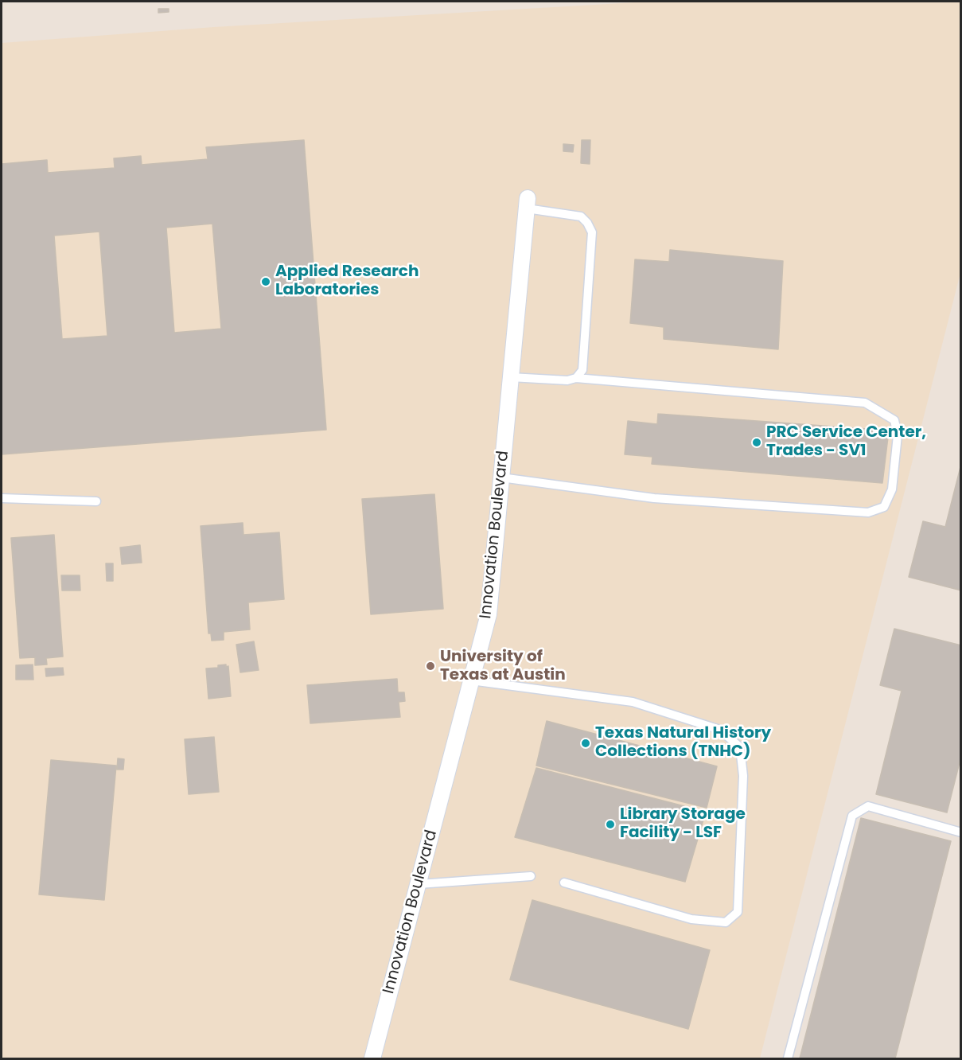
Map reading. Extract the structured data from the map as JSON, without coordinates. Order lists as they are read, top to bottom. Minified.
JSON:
{"streets":{"street":["Innovation Boulevard"]},"places":["Applied Research Laboratories","PRC Service Center, Trades - SV1","University of Texas at Austin","Texas Natural History Collections (TNHC)","Library Storage Facility - LSF"]}
